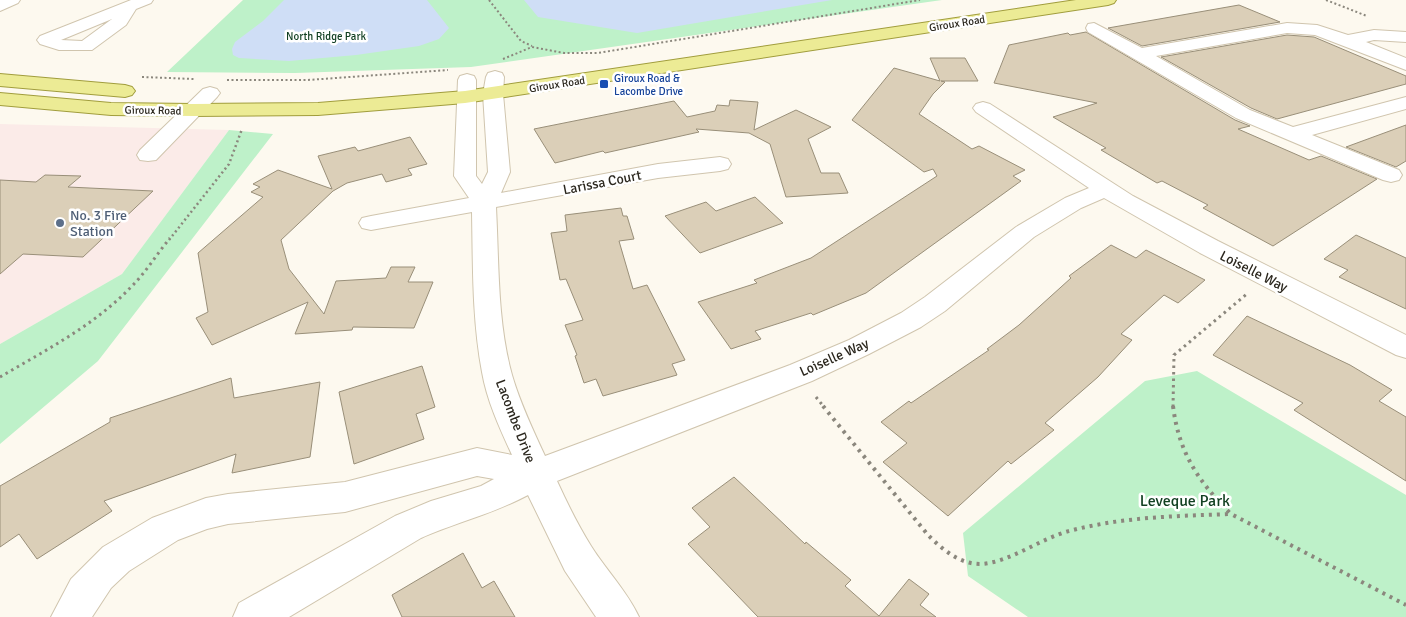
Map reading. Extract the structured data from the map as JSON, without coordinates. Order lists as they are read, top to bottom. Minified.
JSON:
{"streets":{"main road":["Giroux Road"],"street":["Larissa Court","Loiselle Way","Lacombe Drive"]},"crossings":[["Giroux Road","Lacombe Drive"],["Larissa Court","Lacombe Drive"],["Loiselle Way","Lacombe Drive"]],"parks":["North Ridge Park","Leveque Park"],"places":{"transit":["Giroux Road & Lacombe Drive"],"other":["No. 3 Fire Station"]}}
